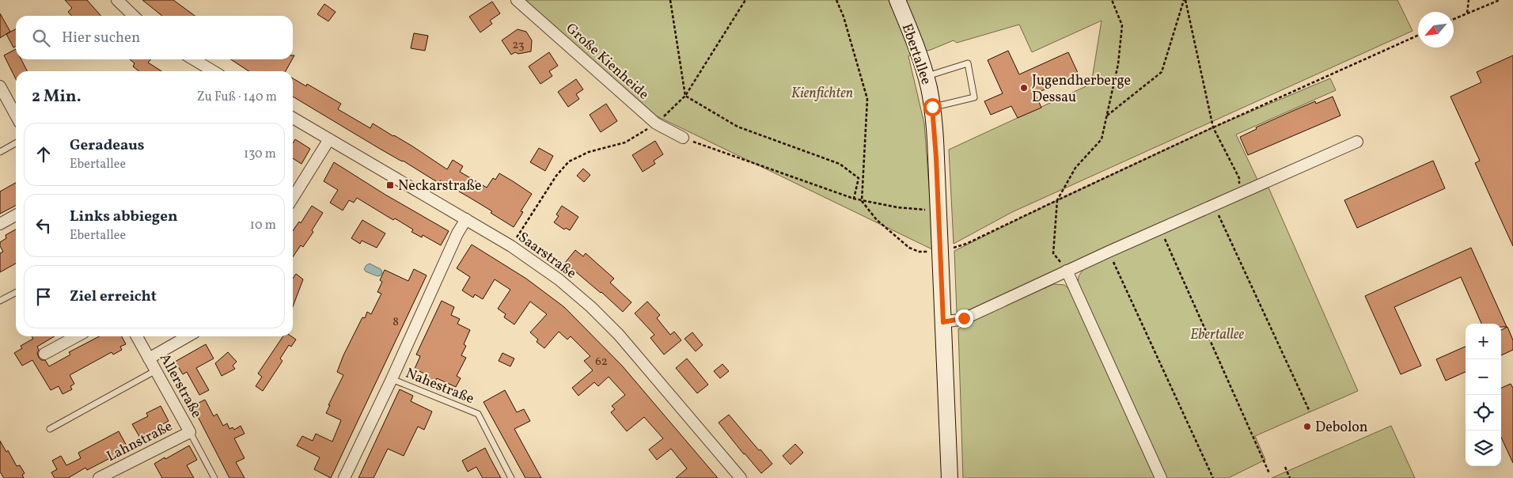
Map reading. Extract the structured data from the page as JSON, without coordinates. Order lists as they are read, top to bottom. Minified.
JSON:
{"streets":{"street":["Ebertallee","Große Kienheide","Saarstraße","Allerstraße","Lahnstraße"],"lane":["Nahestraße"]},"crossings":[["Allerstraße","Lahnstraße"]],"parks":["Kienfichten","Ebertallee"],"places":{"other":["Jugendherberge Dessau","Debolon"],"transit":["Neckarstraße"]},"house_numbers":["23","8","62"],"north":"bottom left","page":{"search":"Hier suchen","heading":["2 Min.","Zu Fuß · 140 m"],"list":[["Geradeaus","Ebertallee","130 m"],["Links abbiegen","Ebertallee","10 m"],"Ziel erreicht"],"map_buttons":["+","−"]}}
